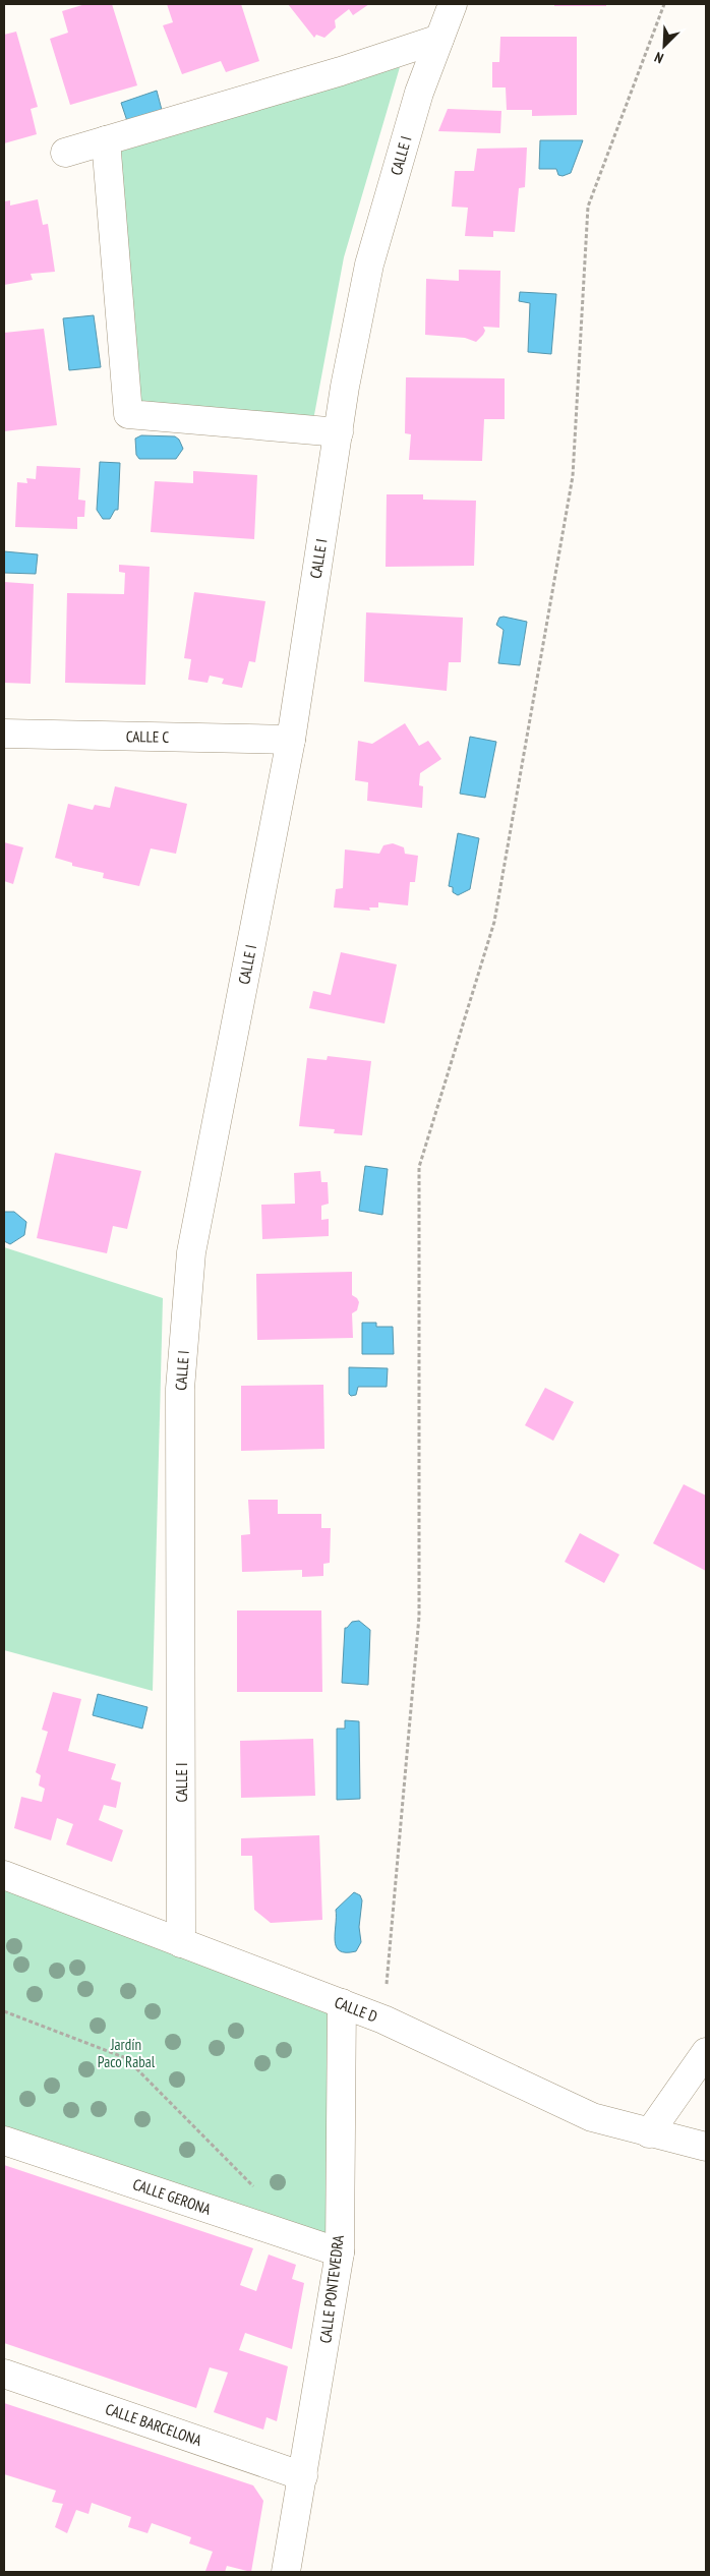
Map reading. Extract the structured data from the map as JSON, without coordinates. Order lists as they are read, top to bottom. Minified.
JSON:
{"streets":{"street":["CALLE I","CALLE C","CALLE D","CALLE GERONA","CALLE PONTEVEDRA","CALLE BARCELONA"]},"crossings":[["CALLE I","CALLE C"],["CALLE I","CALLE D"],["CALLE D","CALLE PONTEVEDRA"],["CALLE GERONA","CALLE PONTEVEDRA"],["CALLE PONTEVEDRA","CALLE BARCELONA"]],"parks":["Jardín Paco Rabal"],"north":"bottom left"}
